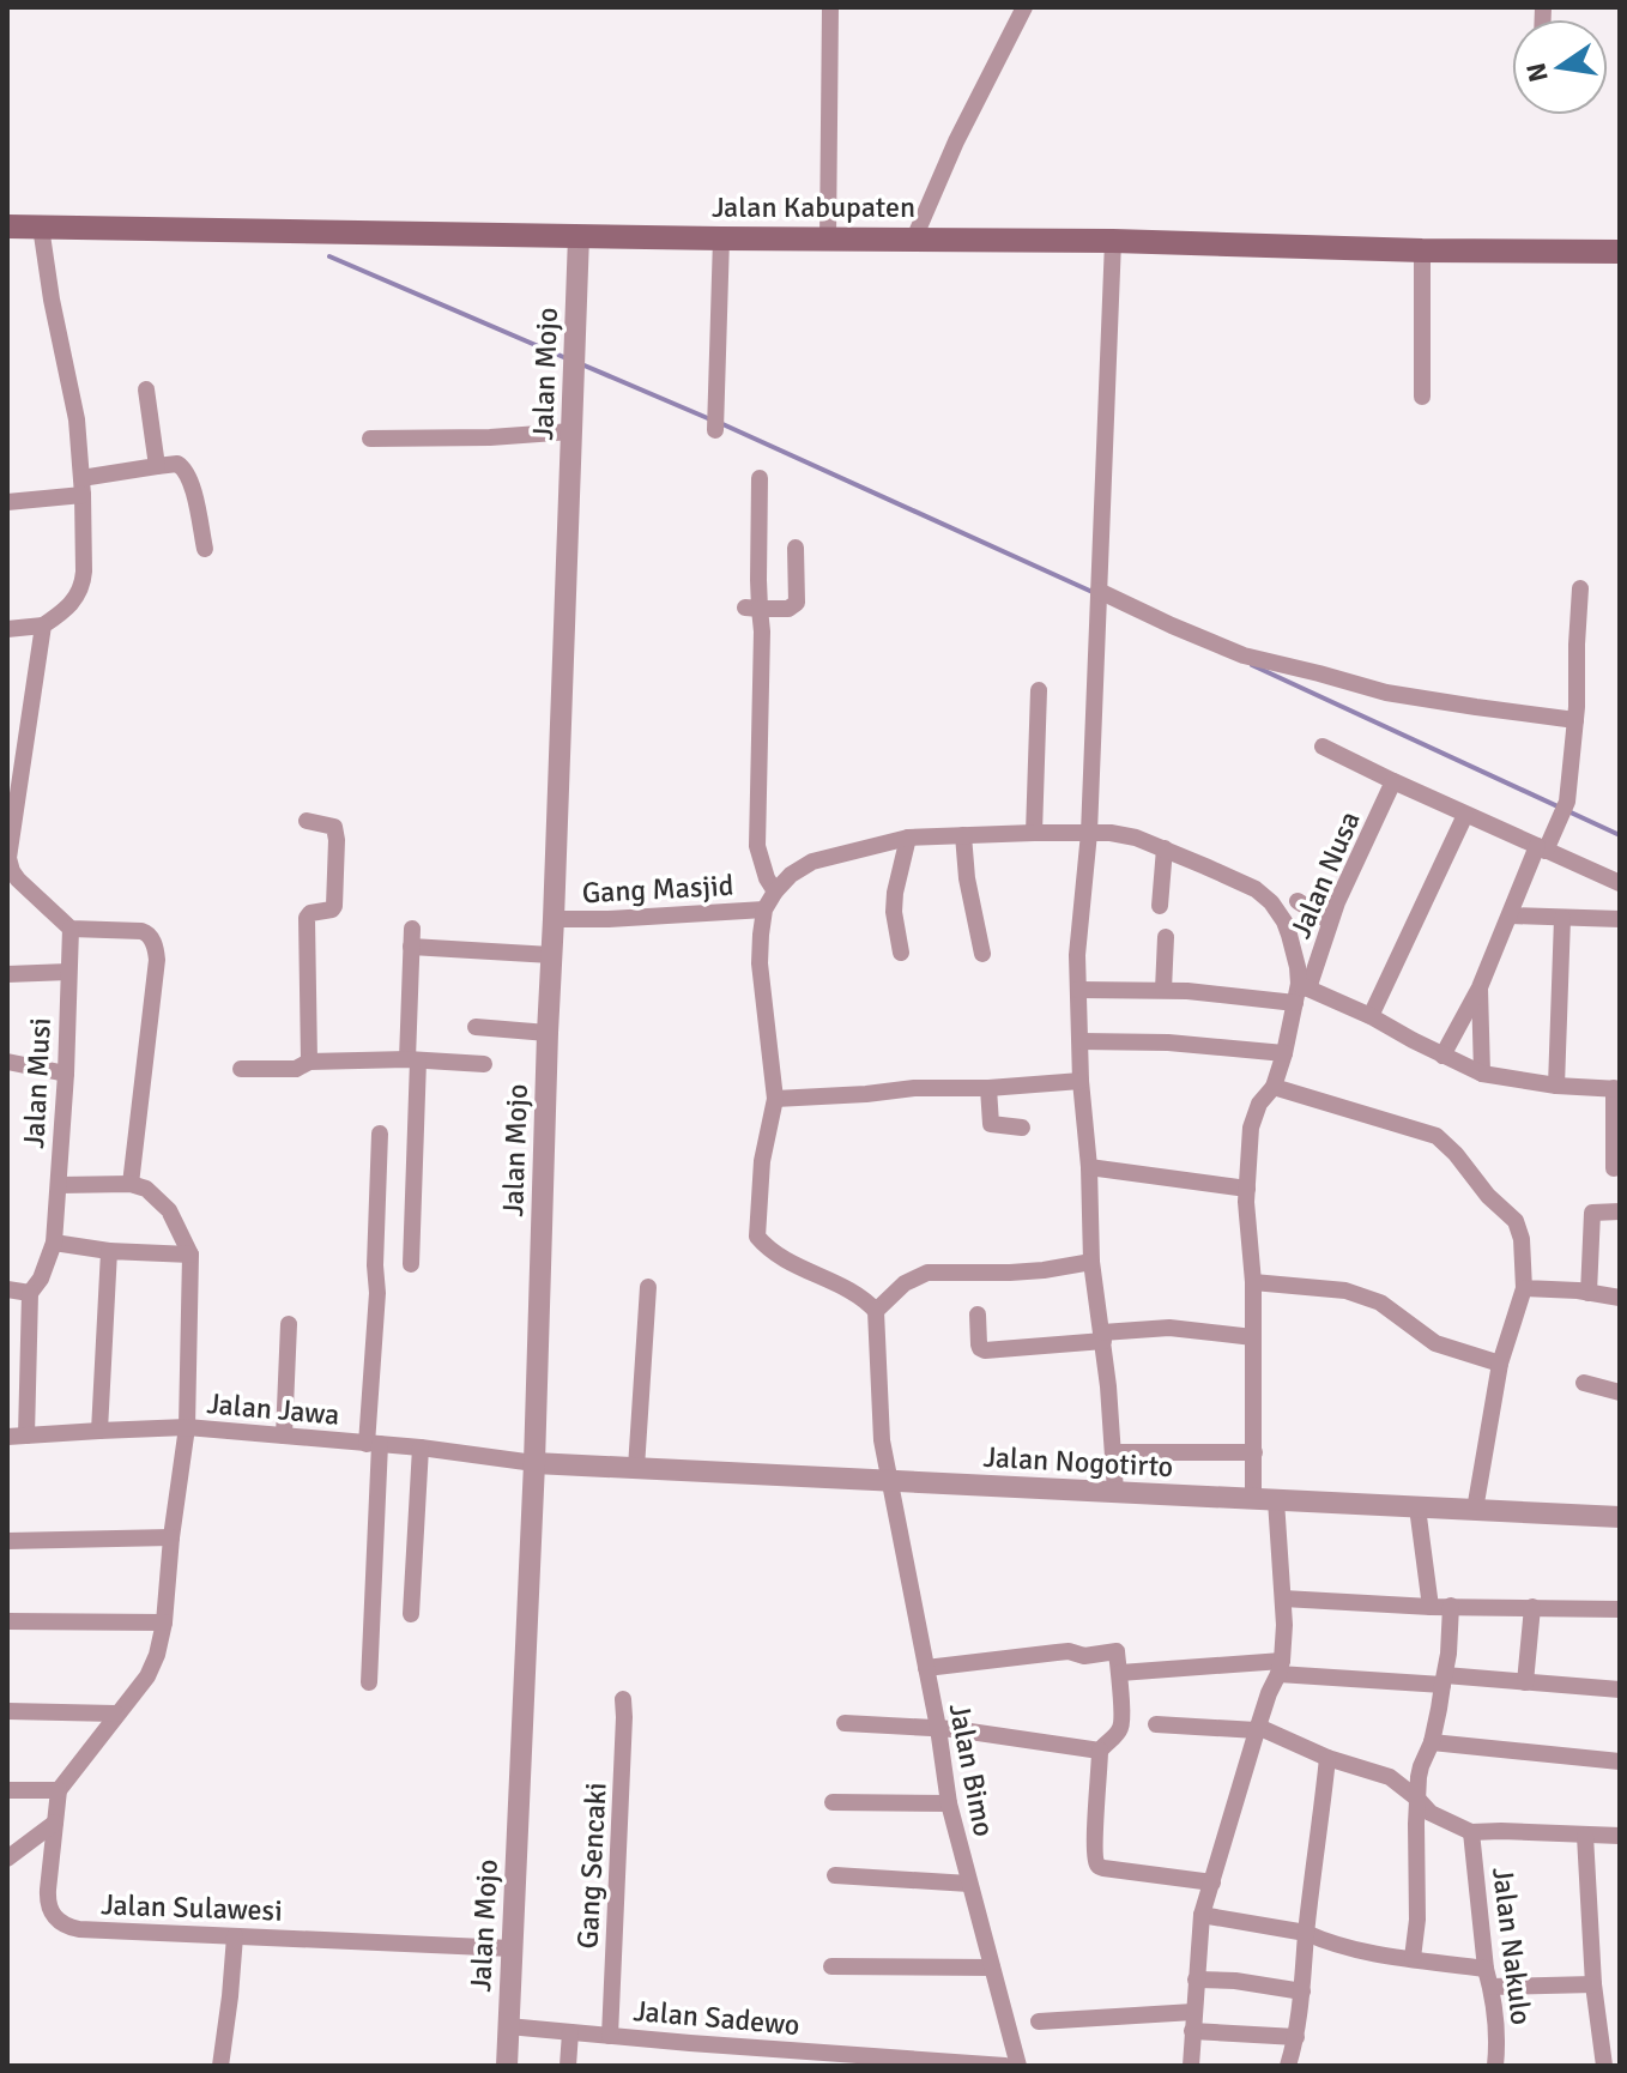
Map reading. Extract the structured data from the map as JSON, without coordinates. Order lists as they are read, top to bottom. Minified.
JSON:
{"streets":{"main road":["Jalan Kabupaten"],"street":["Jalan Mojo","Jalan Nusa","Gang Masjid","Jalan Musi","Jalan Jawa","Jalan Nogotirto","Jalan Bimo","Gang Sencaki","Jalan Sulawesi","Jalan Nakulo","Jalan Sadewo"]},"crossings":[["Jalan Kabupaten","Jalan Mojo"],["Jalan Mojo","Gang Masjid"],["Jalan Mojo","Jalan Jawa"],["Jalan Mojo","Jalan Nogotirto"],["Jalan Mojo","Jalan Sulawesi"],["Jalan Mojo","Jalan Sadewo"],["Jalan Jawa","Jalan Nogotirto"],["Jalan Nogotirto","Jalan Bimo"],["Gang Sencaki","Jalan Sadewo"]],"north":"left"}
